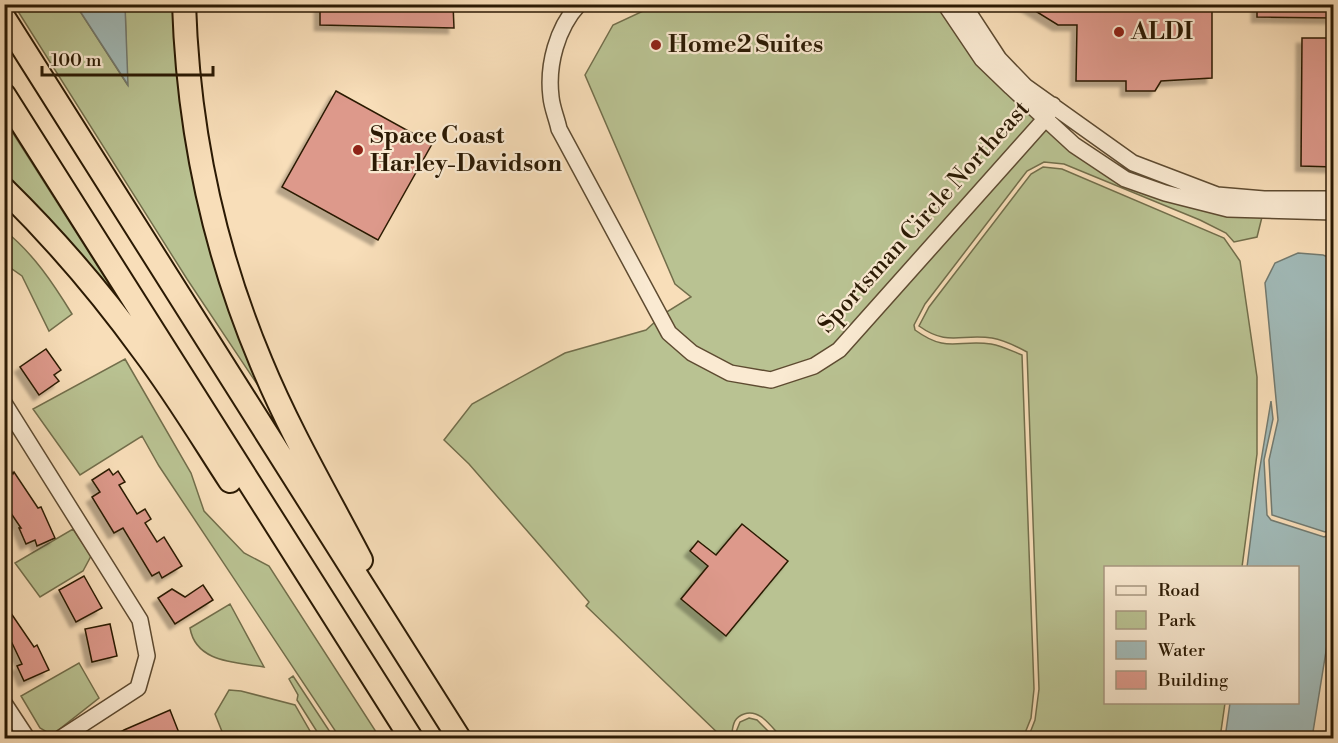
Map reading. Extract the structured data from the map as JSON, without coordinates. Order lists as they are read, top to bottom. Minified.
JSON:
{"streets":{"street":["Sportsman Circle Northeast"]},"places":["ALDI","Home2 Suites","Space Coast Harley-Davidson"],"legend":["Road","Park","Water","Building"],"scale_bar":"100 m"}
